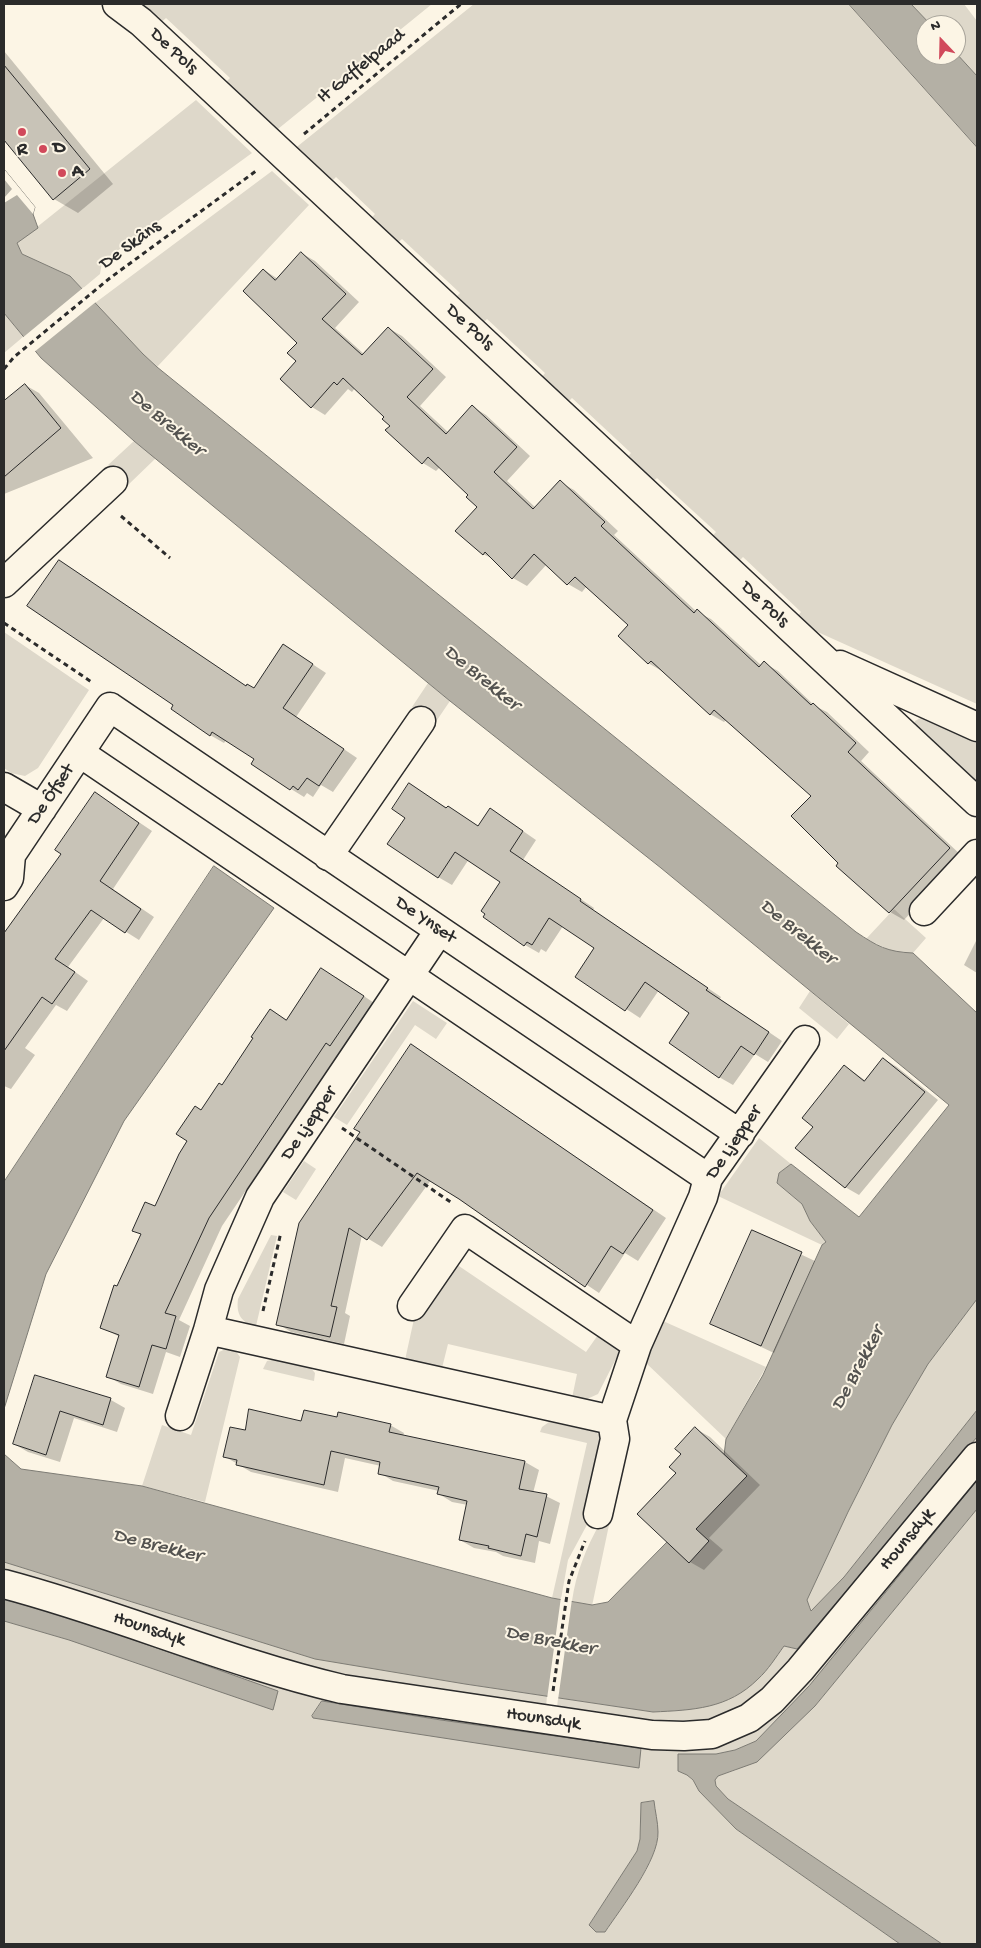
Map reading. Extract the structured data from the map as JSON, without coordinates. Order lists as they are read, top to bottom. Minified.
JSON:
{"streets":{"street":["De Pols","De Ôfset","De Ynset","De Ljepper","Hounsdyk"],"path":["It Gaffelpaad","De Skâns"]},"crossings":[["De Pols","It Gaffelpaad"],["De Pols","De Skâns"],["It Gaffelpaad","De Skâns"],["De Ôfset","De Ynset"],["De Ynset","De Ljepper"]],"water":["De Brekker"],"places":["R","D","A"],"north":"top"}
